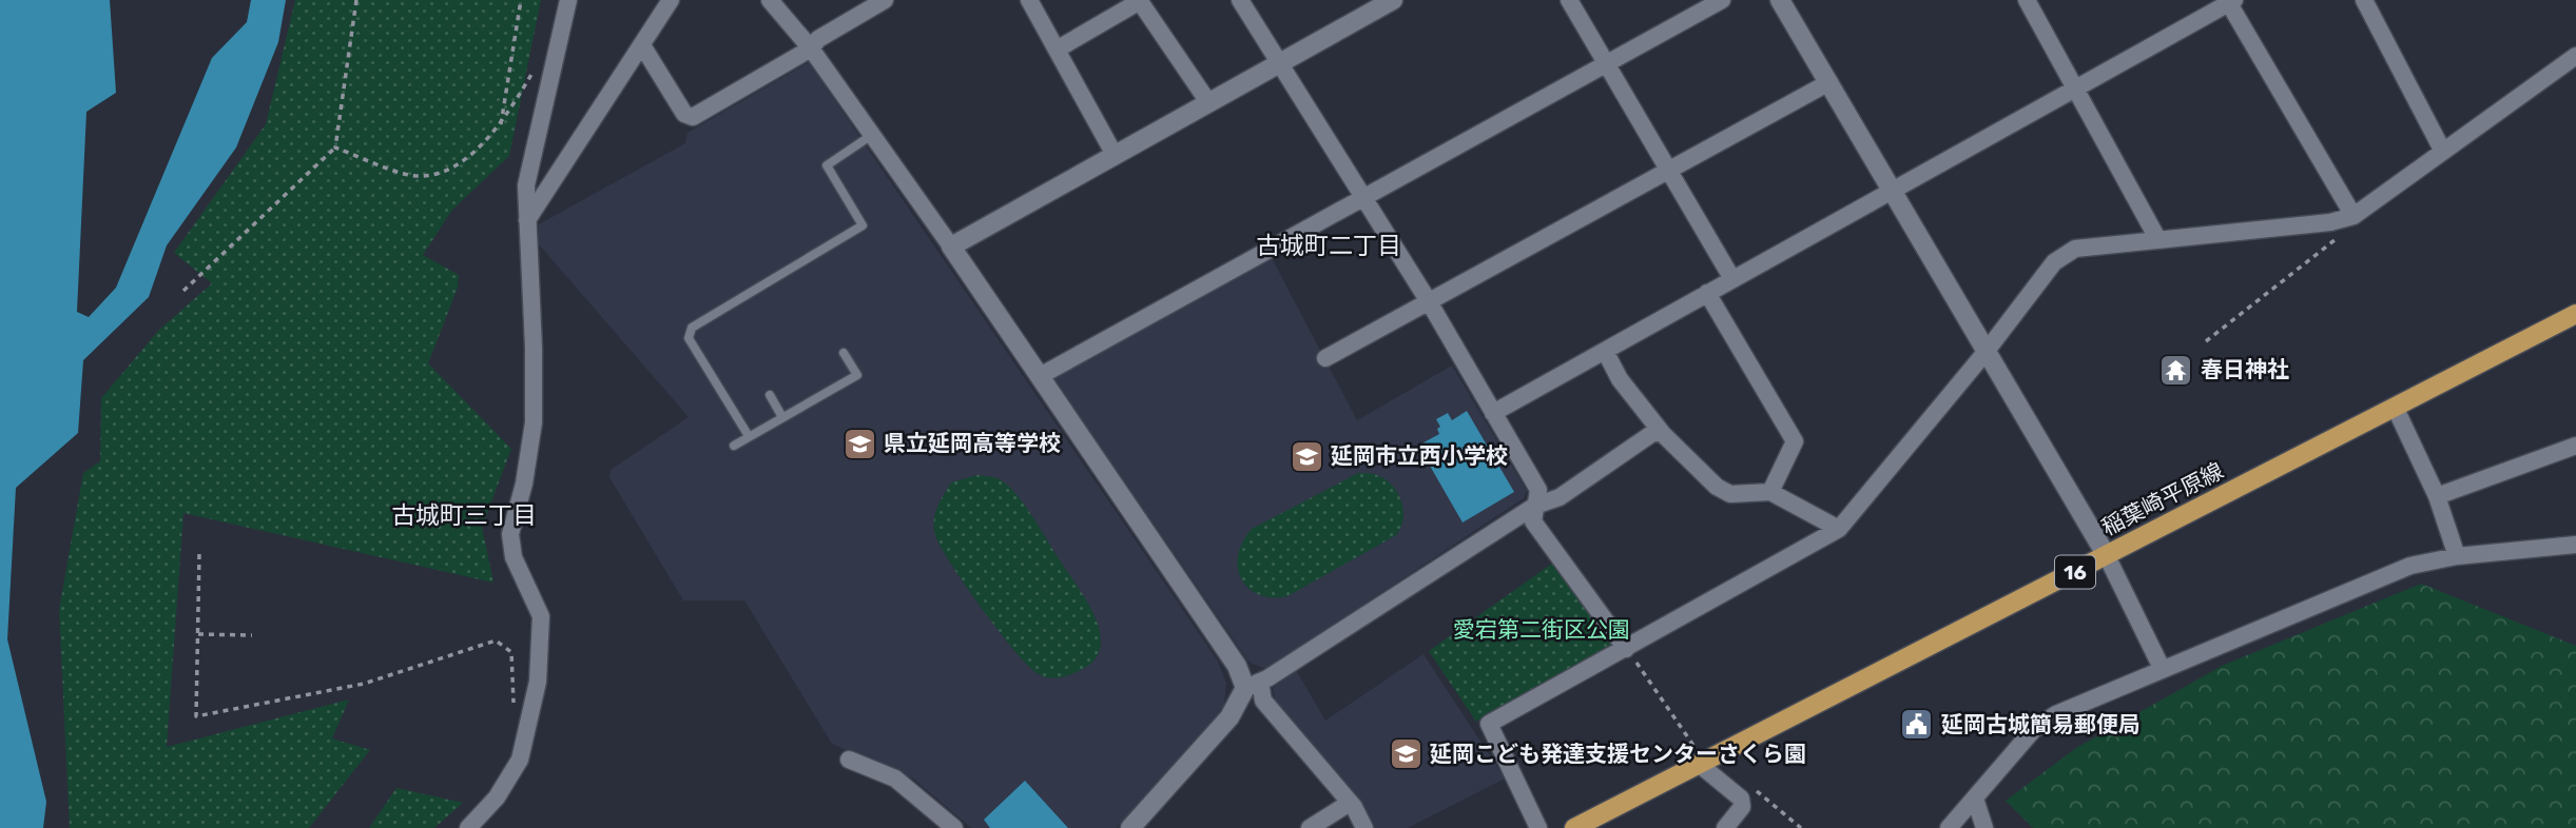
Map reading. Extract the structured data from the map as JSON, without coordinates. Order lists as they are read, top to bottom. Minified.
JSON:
{"streets":{"main road":["稲葉崎平原線","16"]},"districts":["古城町二丁目","古城町三丁目"],"parks":["愛宕第二街区公園"],"places":{"temple":["春日神社"],"school or university":["県立延岡高等学校","延岡市立西小学校","延岡こども発達支援センターさくら園"],"public building":["延岡古城簡易郵便局"]}}
